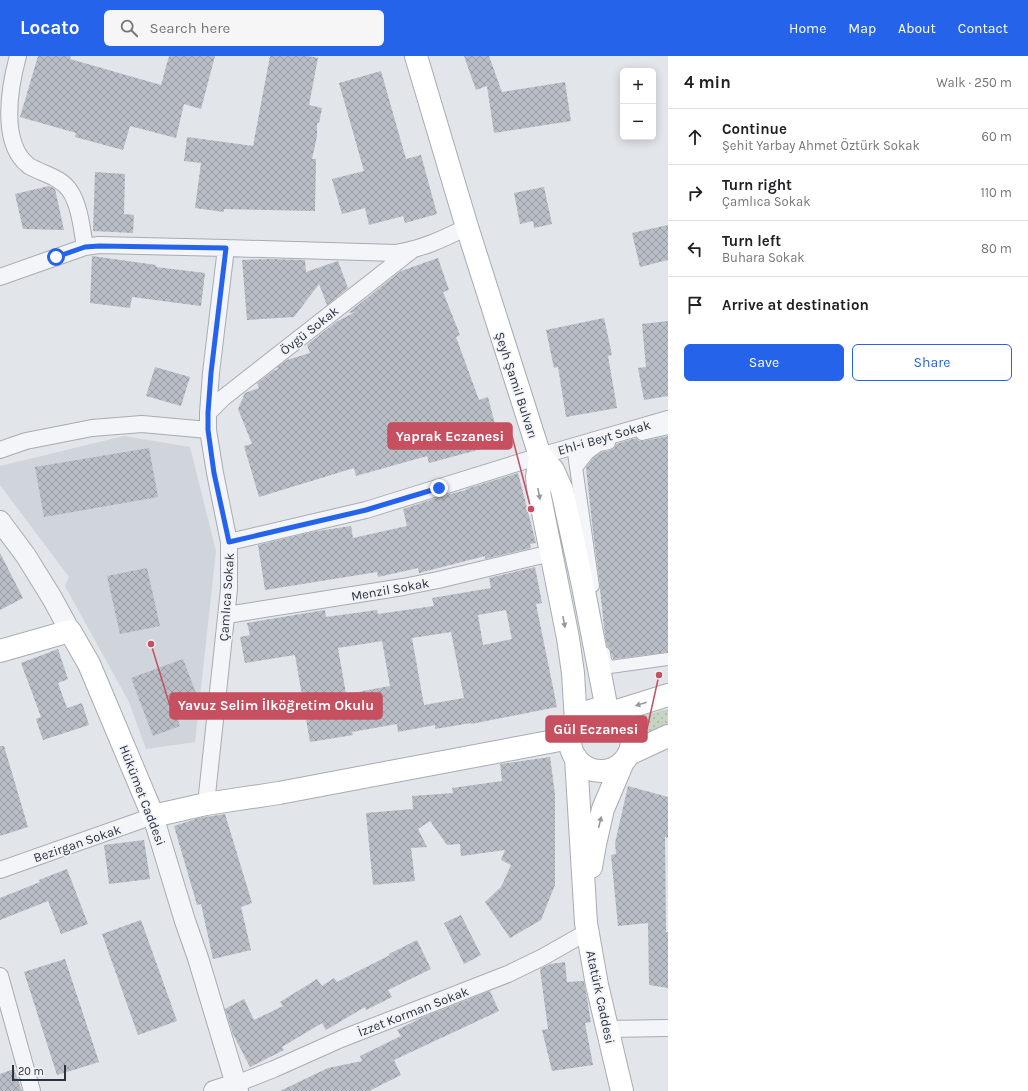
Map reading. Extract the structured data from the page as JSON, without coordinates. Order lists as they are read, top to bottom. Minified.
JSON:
{"streets":{"main road":["Şeyh Şamil Bulvarı","Hükümet Caddesi","Atatürk Caddesi"],"street":["Övgü Sokak","Ehl-i Beyt Sokak","Menzil Sokak","Çamlıca Sokak","Bezirgan Sokak","İzzet Korman Sokak"]},"crossings":[["Övgü Sokak","Çamlıca Sokak"],["Şeyh Şamil Bulvarı","Ehl-i Beyt Sokak"],["Şeyh Şamil Bulvarı","Menzil Sokak"],["Şeyh Şamil Bulvarı","Atatürk Caddesi"],["Ehl-i Beyt Sokak","Çamlıca Sokak"],["Menzil Sokak","Çamlıca Sokak"],["Hükümet Caddesi","Bezirgan Sokak"],["Hükümet Caddesi","İzzet Korman Sokak"],["Atatürk Caddesi","İzzet Korman Sokak"]],"places":["Yaprak Eczanesi","Yavuz Selim İlköğretim Okulu","Gül Eczanesi"],"scale_bar":"20 m","page":{"header":"Locato","search":"Search here","nav":["Home","Map","About","Contact"],"heading":["4 min","Walk · 250 m"],"map_buttons":["+","−"],"list":[["Continue","Şehit Yarbay Ahmet Öztürk Sokak","60 m"],["Turn right","Çamlıca Sokak","110 m"],["Turn left","Buhara Sokak","80 m"],"Arrive at destination"],"buttons":["Save","Share"],"scale":"20 m"}}
